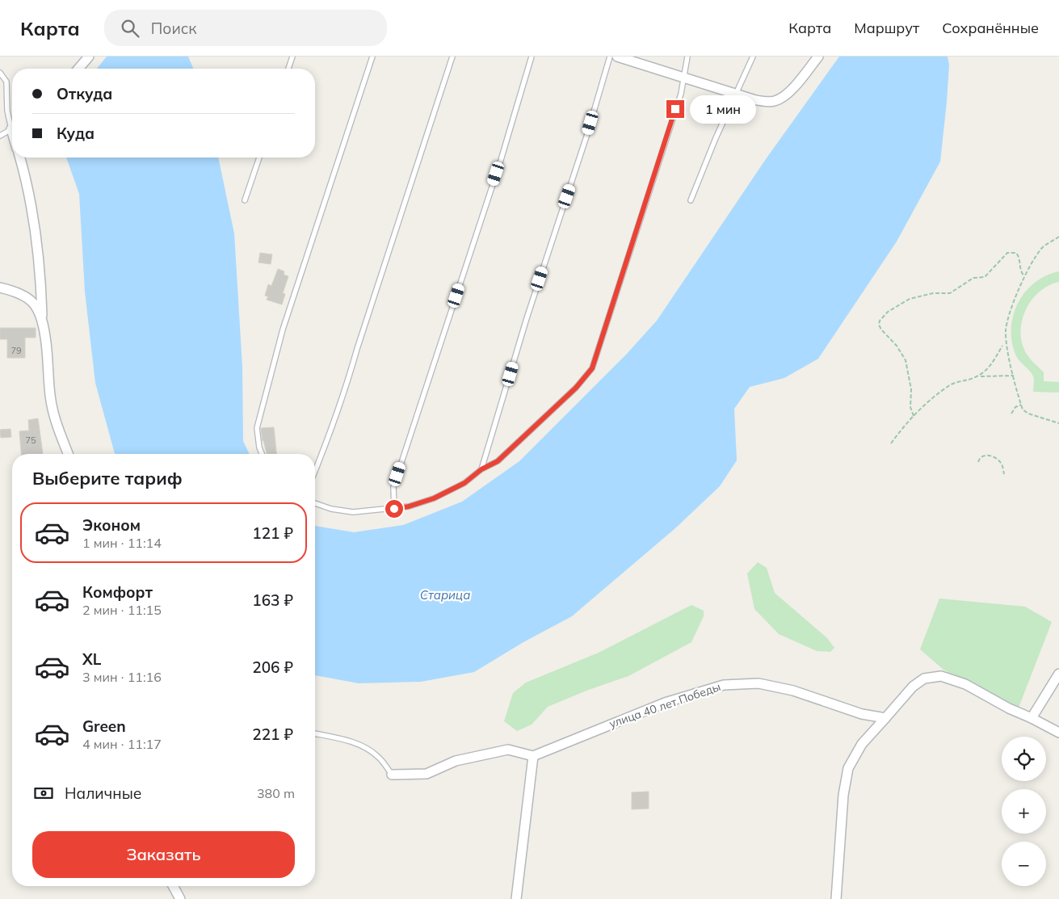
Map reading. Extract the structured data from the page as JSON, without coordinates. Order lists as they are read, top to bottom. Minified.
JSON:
{"streets":{"street":["улица 40 лет Победы"]},"water":["Старица"],"house_numbers":["79","75"],"page":{"header":"Карта","search":"Поиск","nav":["Карта","Маршрут","Сохранённые"],"banner":["Откуда","Куда"],"bubble":"1 мин","heading":"Выберите тариф","list":[{"name":"Эконом","note":"1 мин · 11:14","value":"121 ₽"},{"name":"Комфорт","note":"2 мин · 11:15","value":"163 ₽"},{"name":"XL","note":"3 мин · 11:16","value":"206 ₽"},{"name":"Green","note":"4 мин · 11:17","value":"221 ₽"}],"map_buttons":["+","−"],"pay":["Наличные","380 m"],"buttons":"Заказать"}}
